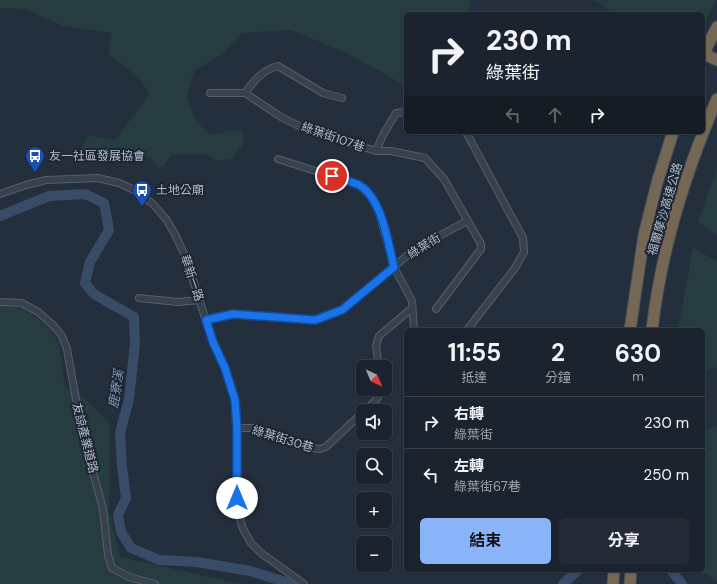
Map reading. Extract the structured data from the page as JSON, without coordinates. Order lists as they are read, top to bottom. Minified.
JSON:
{"streets":{"highway":["福爾摩沙高速公路"],"street":["綠葉街107巷","綠葉街","華新一路","友諒產業道路","綠葉街30巷"]},"crossings":[["綠葉街","華新一路"],["華新一路","綠葉街30巷"]],"water":["鹿寮溪"],"places":{"bus stop":["友一社區發展協會","土地公廟"]},"north":"bottom right","page":{"turn":["230 m","綠葉街"],"eta":["11:55","抵達","2","分鐘","630","m"],"map_buttons":["+","−"],"list":[{"name":"右轉","note":"綠葉街","value":"230 m"},{"name":"左轉","note":"綠葉街67巷","value":"250 m"}],"buttons":["結束","分享"]}}
